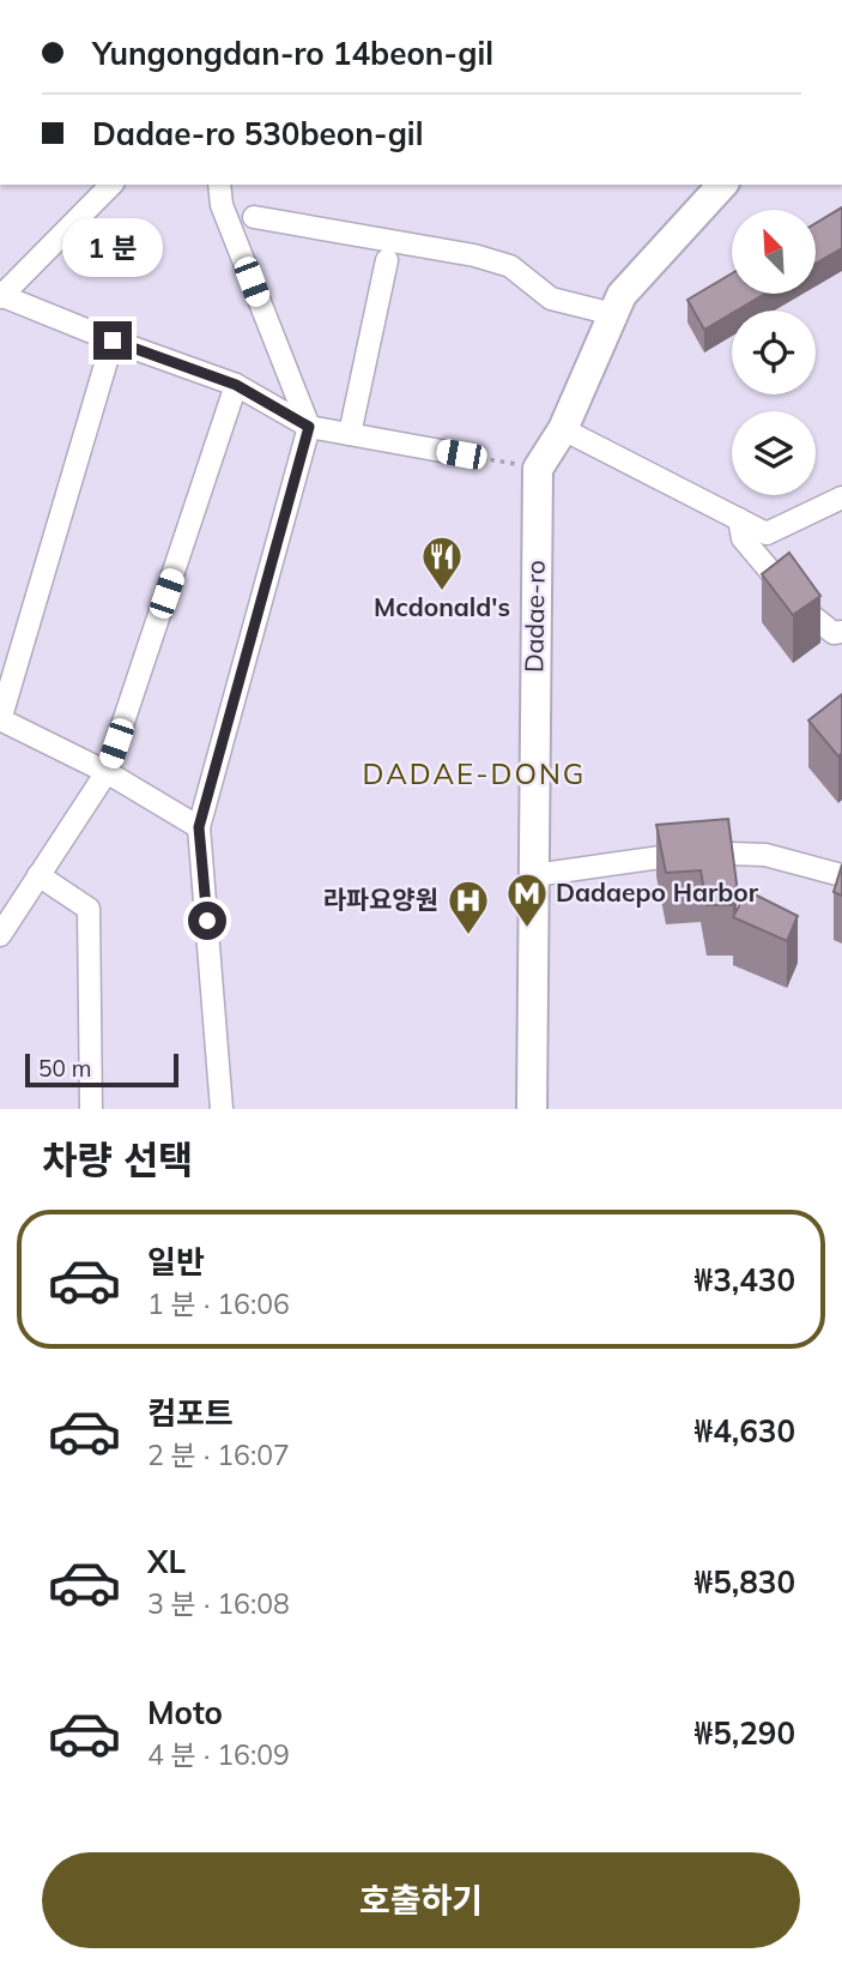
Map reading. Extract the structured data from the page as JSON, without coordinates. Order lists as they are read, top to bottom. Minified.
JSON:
{"streets":{"main road":["Dadae-ro"]},"districts":["DADAE-DONG"],"places":{"restaurant":["Mcdonald's"],"metro station":["Dadaepo Harbor"],"hospital":["라파요양원"]},"scale_bar":"50 m","north":"top left","page":{"banner":["Yungongdan-ro 14beon-gil","Dadae-ro 530beon-gil"],"bubble":"1 분","scale":"50 m","heading":"차량 선택","list":[{"name":"일반","note":"1 분 · 16:06","value":"₩3,430"},{"name":"컴포트","note":"2 분 · 16:07","value":"₩4,630"},{"name":"XL","note":"3 분 · 16:08","value":"₩5,830"},{"name":"Moto","note":"4 분 · 16:09","value":"₩5,290"}],"buttons":"호출하기"}}
